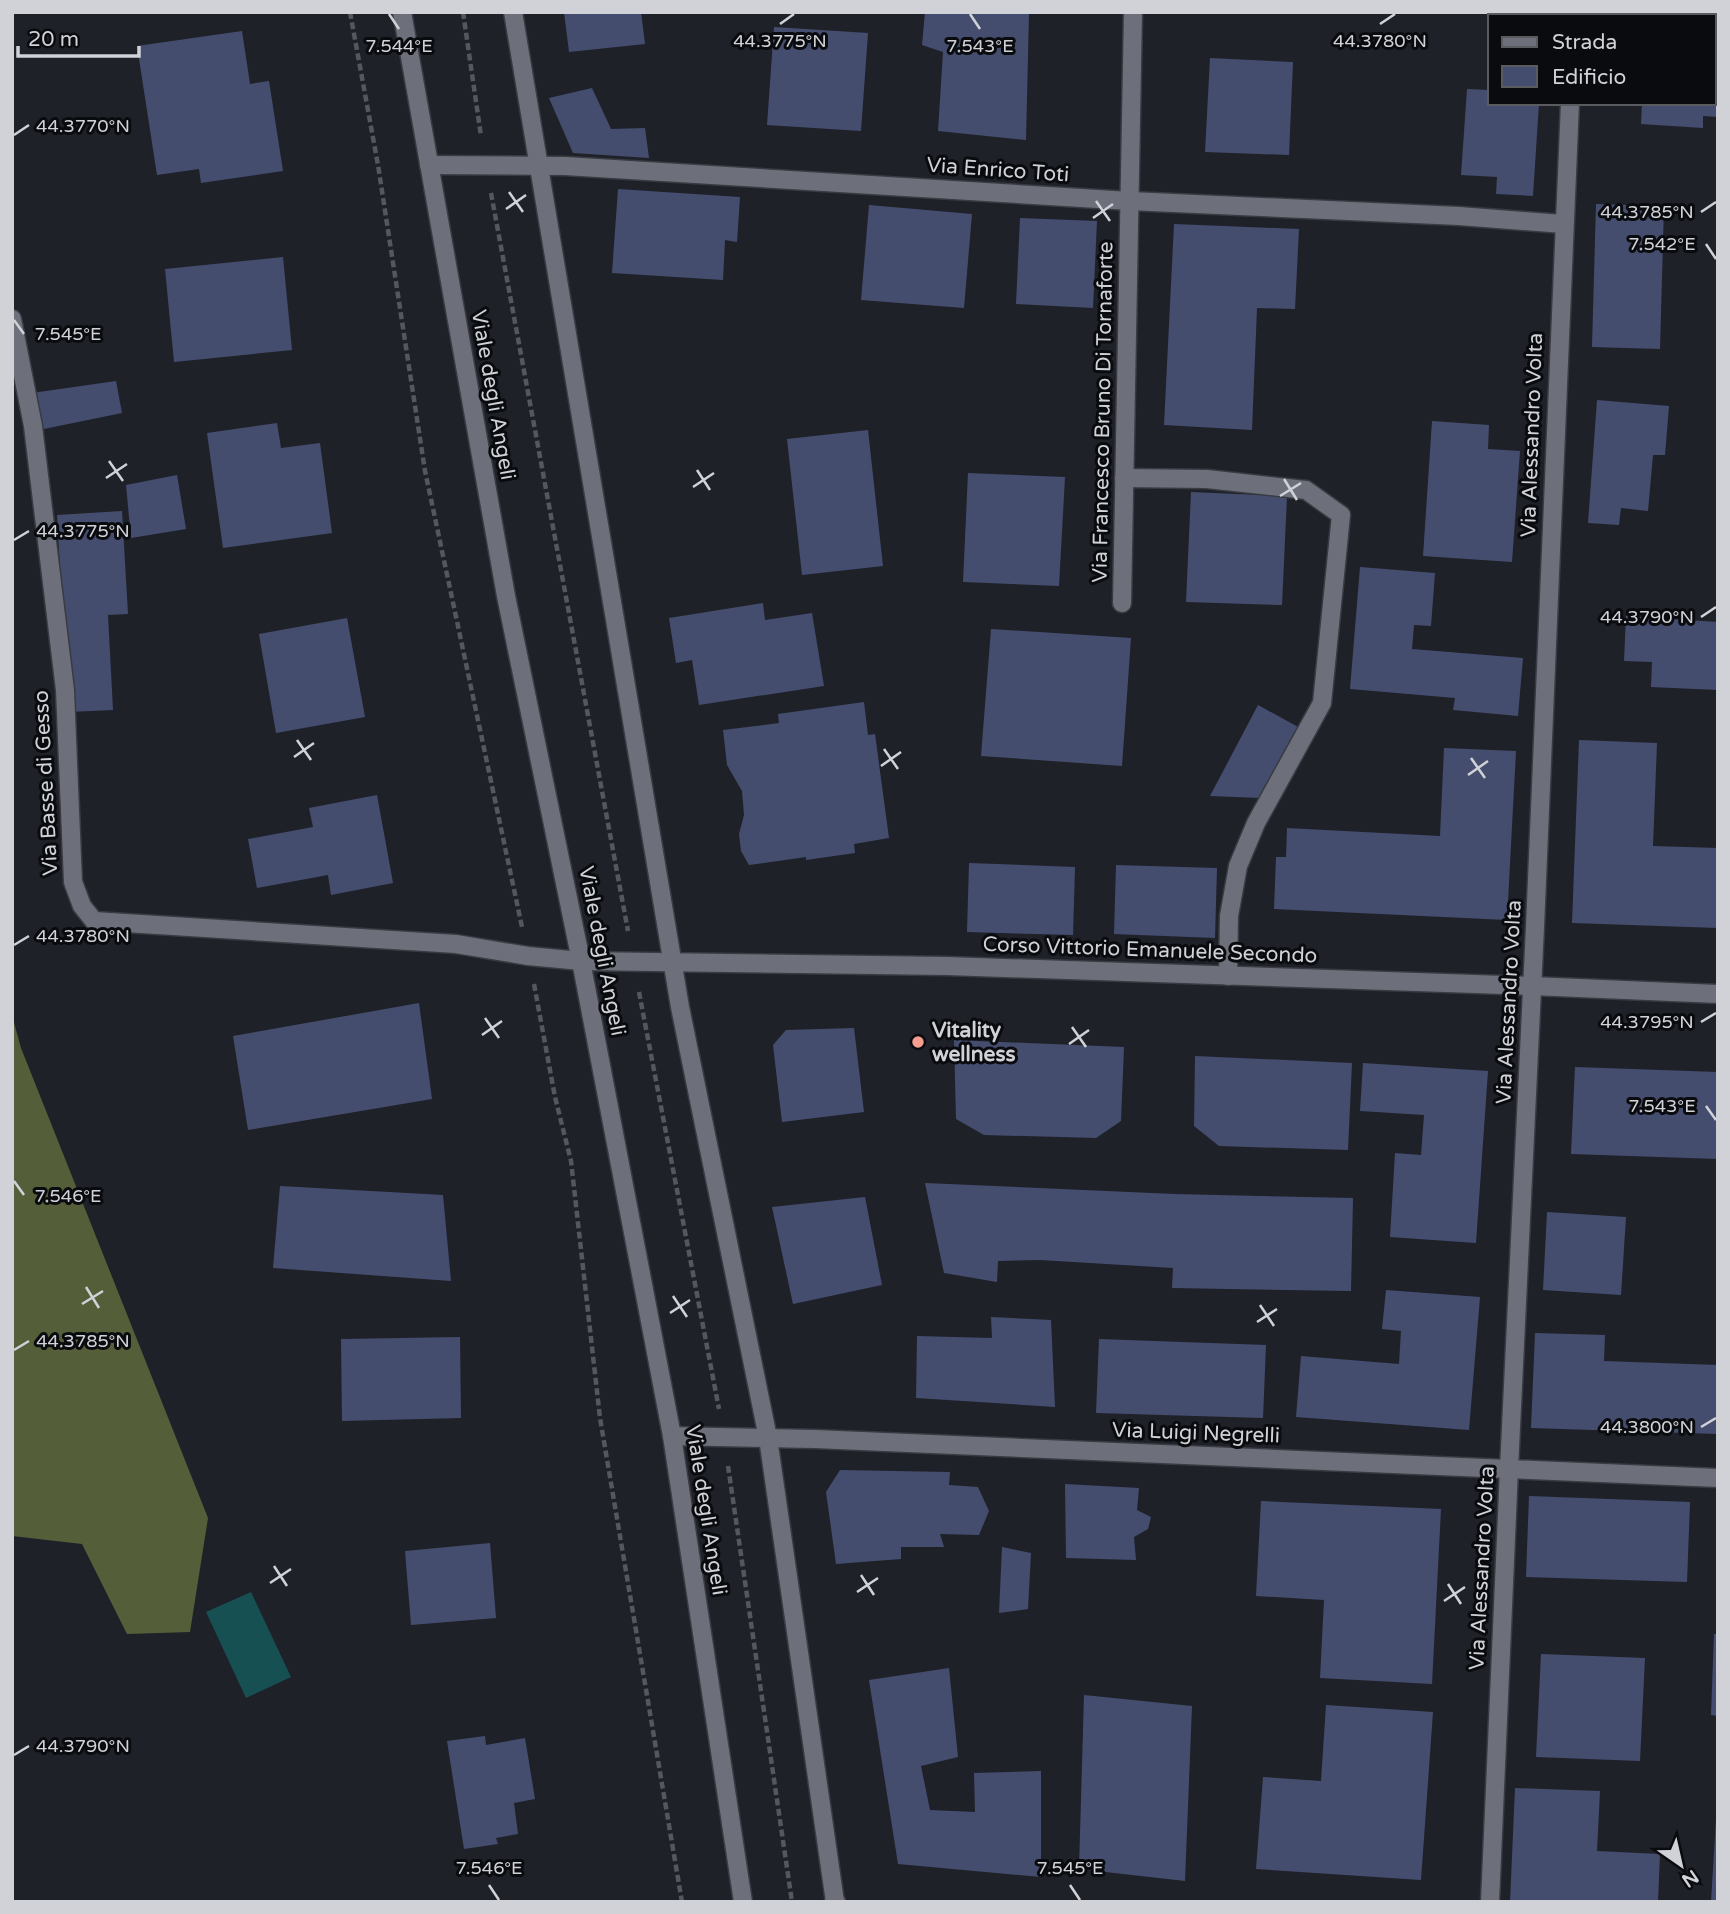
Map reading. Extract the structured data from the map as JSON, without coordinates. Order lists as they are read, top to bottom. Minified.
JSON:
{"streets":{"street":["Via Enrico Toti","Viale degli Angeli","Via Francesco Bruno Di Tornaforte","Via Alessandro Volta","Via Basse di Gesso","Corso Vittorio Emanuele Secondo","Via Luigi Negrelli"]},"crossings":[["Via Enrico Toti","Viale degli Angeli"],["Via Enrico Toti","Via Francesco Bruno Di Tornaforte"],["Via Enrico Toti","Via Alessandro Volta"],["Viale degli Angeli","Via Basse di Gesso"],["Viale degli Angeli","Corso Vittorio Emanuele Secondo"],["Viale degli Angeli","Via Luigi Negrelli"],["Via Alessandro Volta","Corso Vittorio Emanuele Secondo"],["Via Alessandro Volta","Via Luigi Negrelli"],["Via Basse di Gesso","Corso Vittorio Emanuele Secondo"]],"places":["Vitality wellness"],"legend":["Strada","Edificio"],"scale_bar":"20 m","north":"bottom right","coordinates":["44.3775°N","44.3780°N","7.544°E","7.543°E","44.3770°N","44.3785°N","7.542°E","7.545°E","44.3790°N","44.3795°N","7.546°E","44.3800°N"]}
